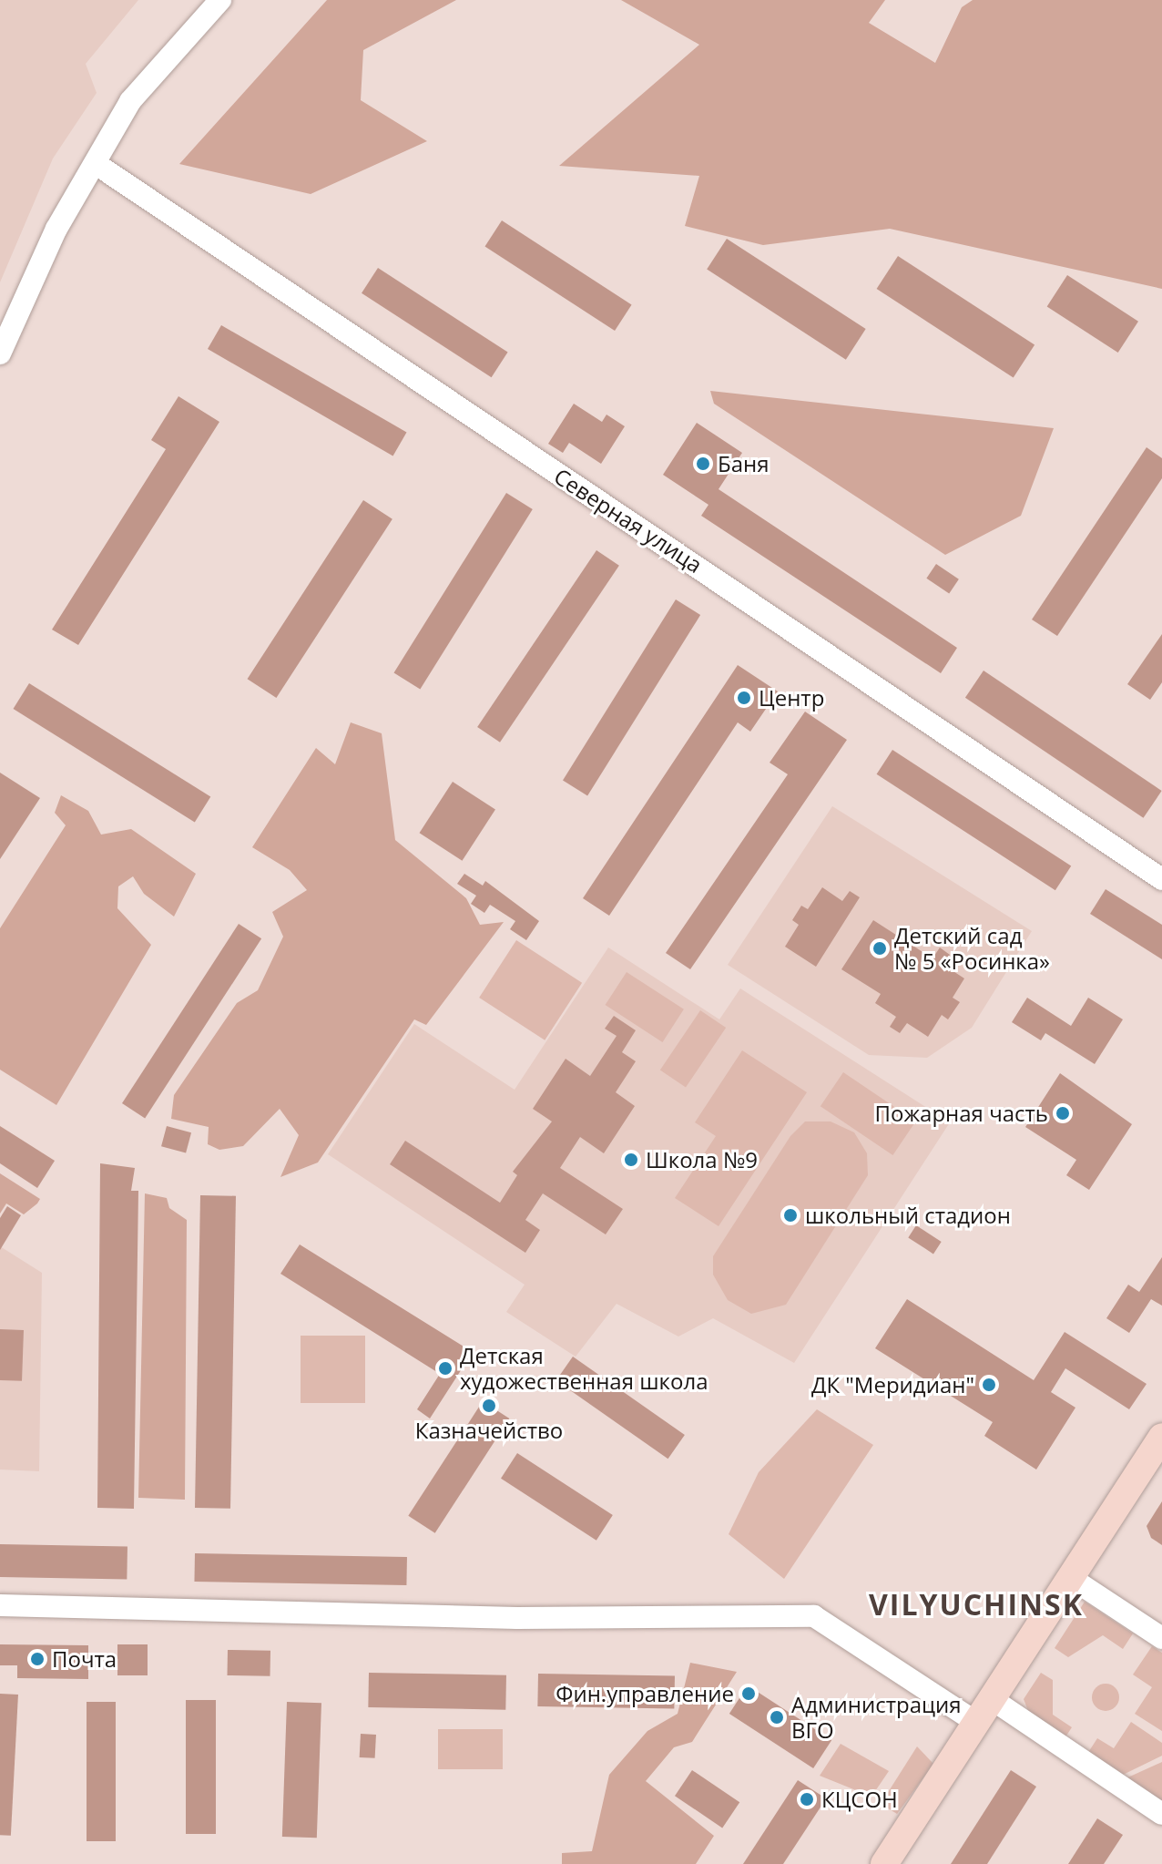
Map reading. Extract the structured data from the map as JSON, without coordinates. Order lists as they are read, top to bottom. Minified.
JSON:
{"streets":{"street":["Северная улица"]},"districts":["VILYUCHINSK"],"places":["Баня","Центр","Детский сад № 5 «Росинка»","Пожарная часть","Школа №9","школьный стадион","Детская художественная школа","ДК \"Меридиан\"","Казначейство","Почта","Фин.управление","Администрация ВГО","КЦСОН"]}
